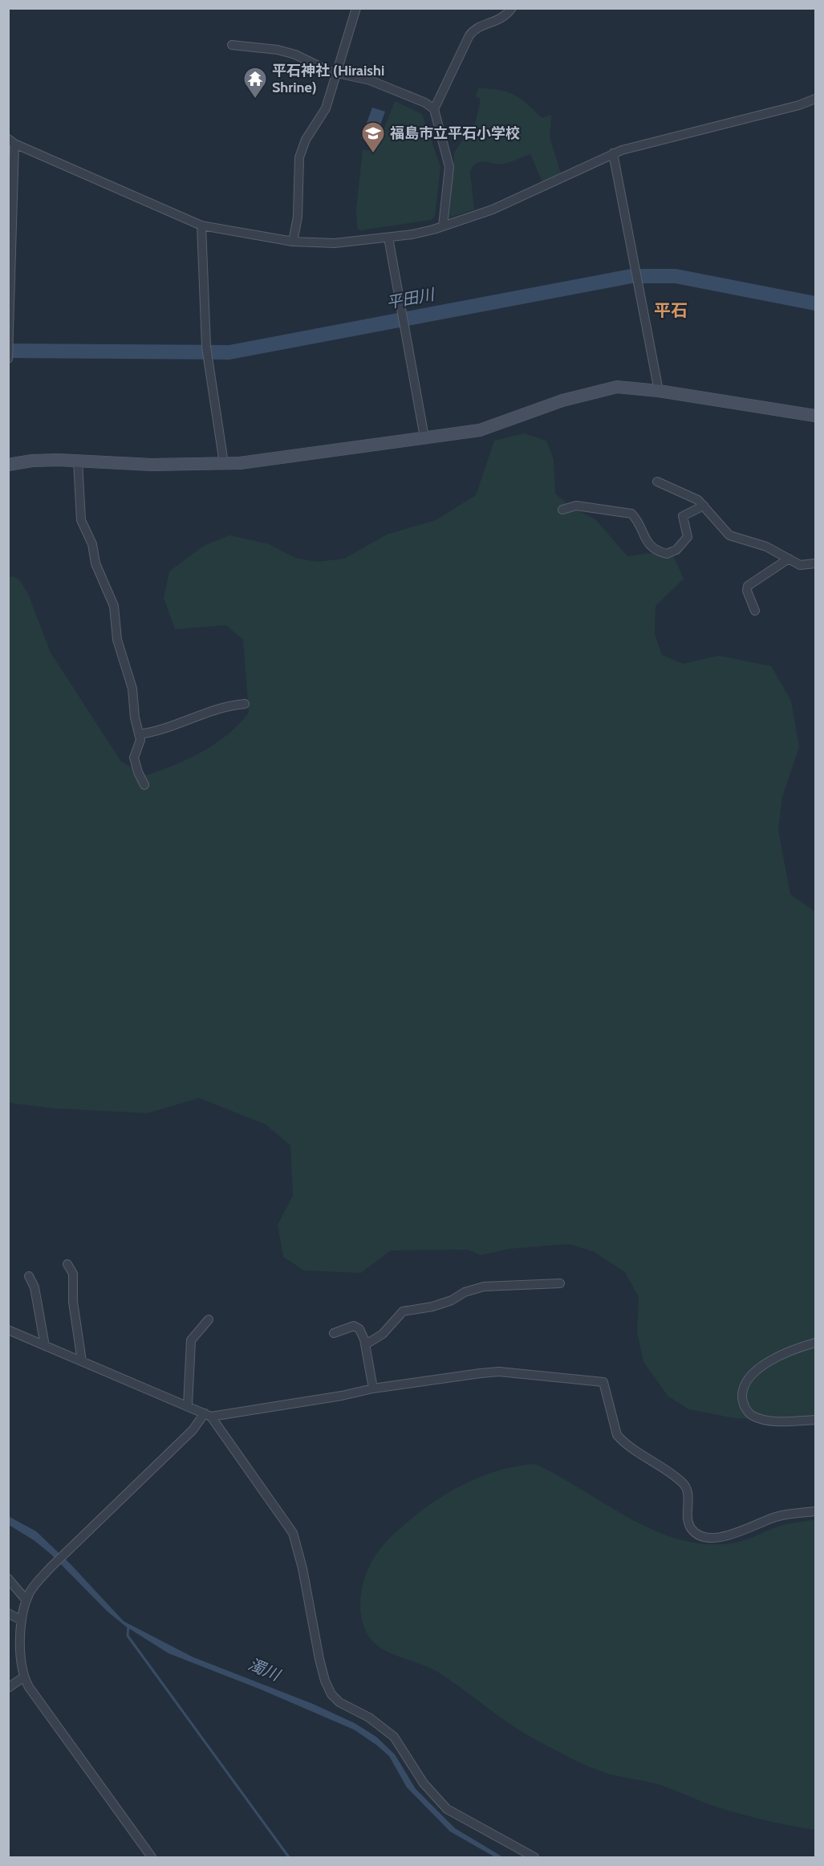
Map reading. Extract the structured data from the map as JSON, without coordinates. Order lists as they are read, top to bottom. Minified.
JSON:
{"districts":["平石"],"water":["平田川","濁川"],"places":{"temple":["平石神社 (Hiraishi Shrine)"],"school or university":["福島市立平石小学校"]}}
